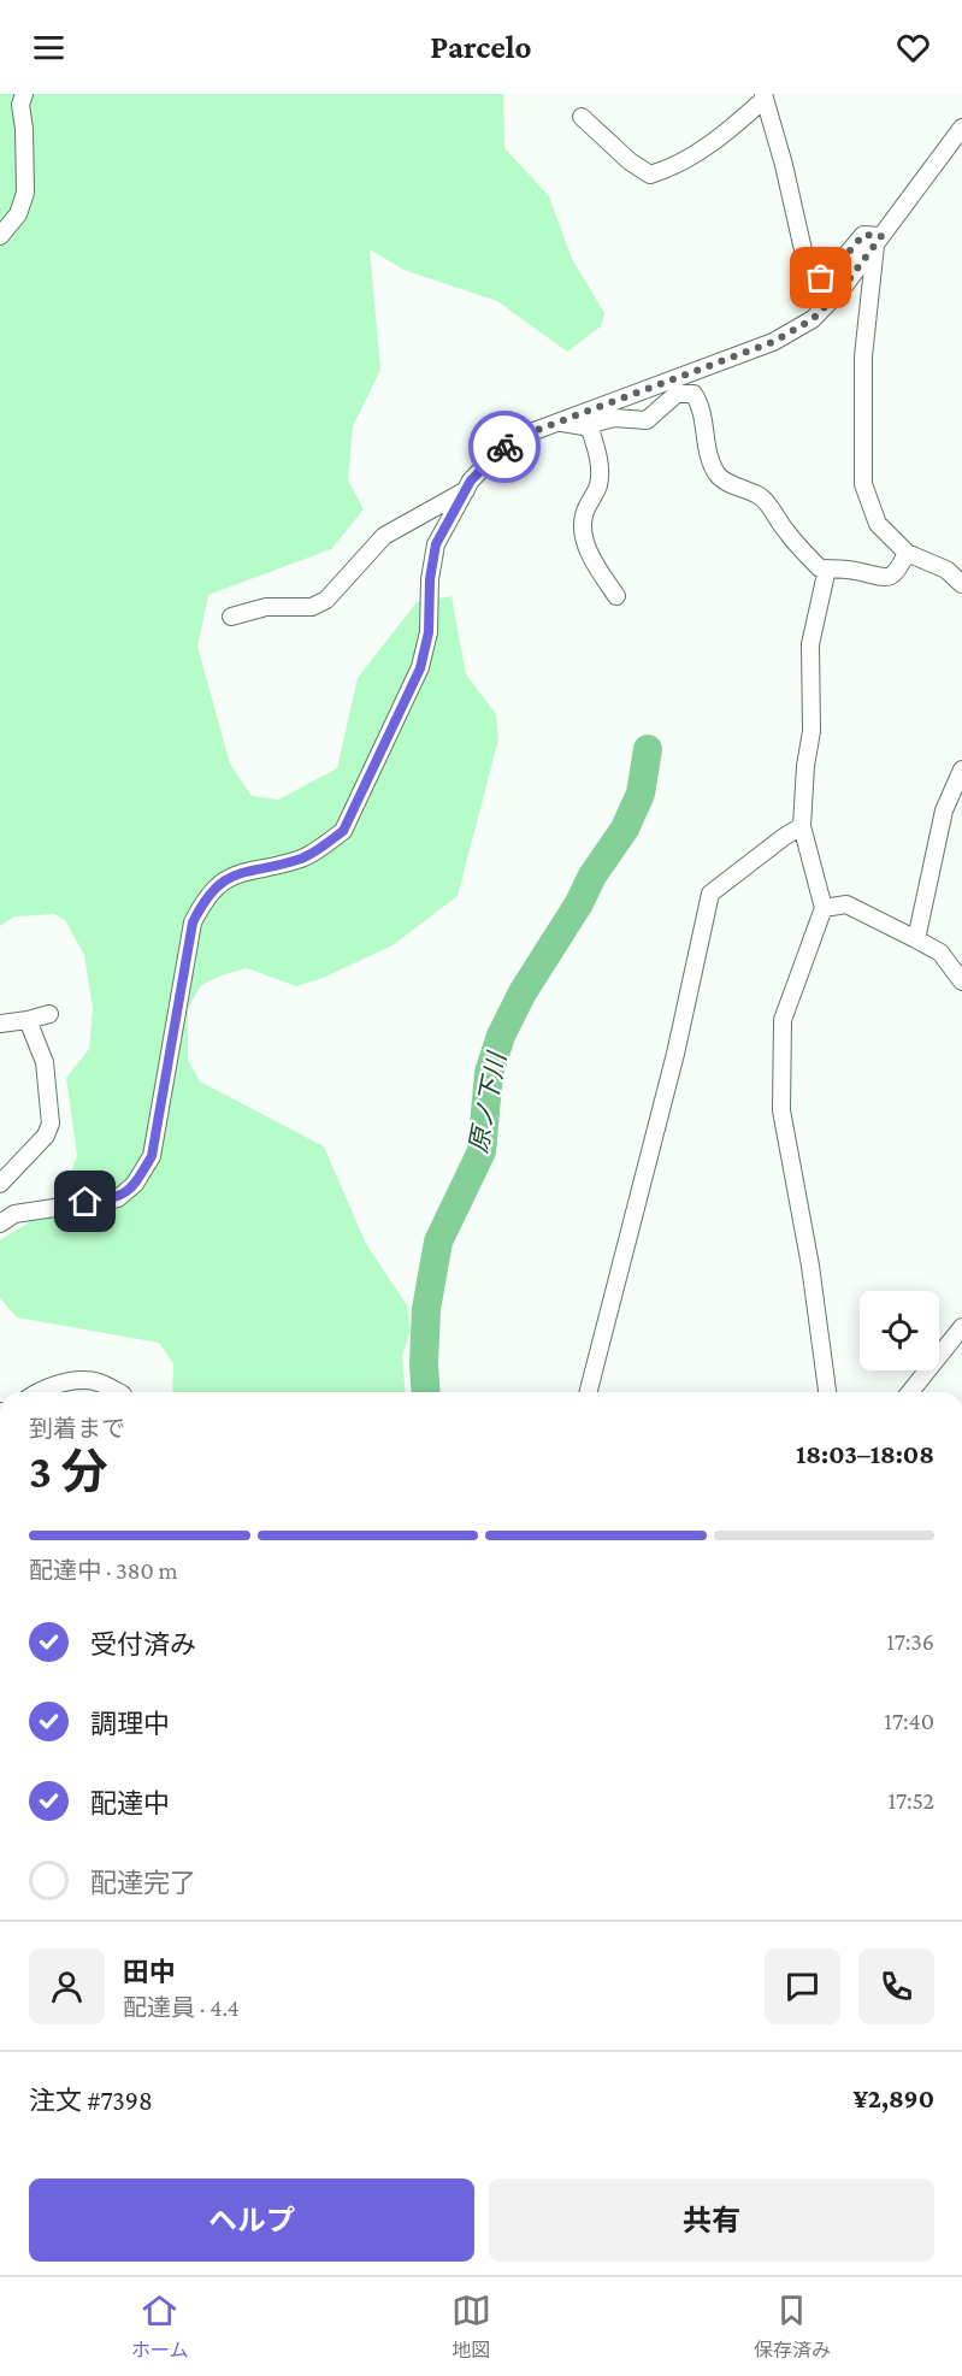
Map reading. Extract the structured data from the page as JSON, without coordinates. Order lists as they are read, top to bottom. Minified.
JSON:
{"water":["原ノ下川"],"page":{"header":"Parcelo","heading":["3 分","到着まで","18:03–18:08"],"panel":["田中","配達員 · 4.4","注文 #7398","¥2,890"],"bar":"配達中 · 380 m","list":[["受付済み","17:36"],["調理中","17:40"],["配達中","17:52"],"配達完了"],"buttons":["ヘルプ","共有"],"tabs":["ホーム","地図","保存済み"]}}
